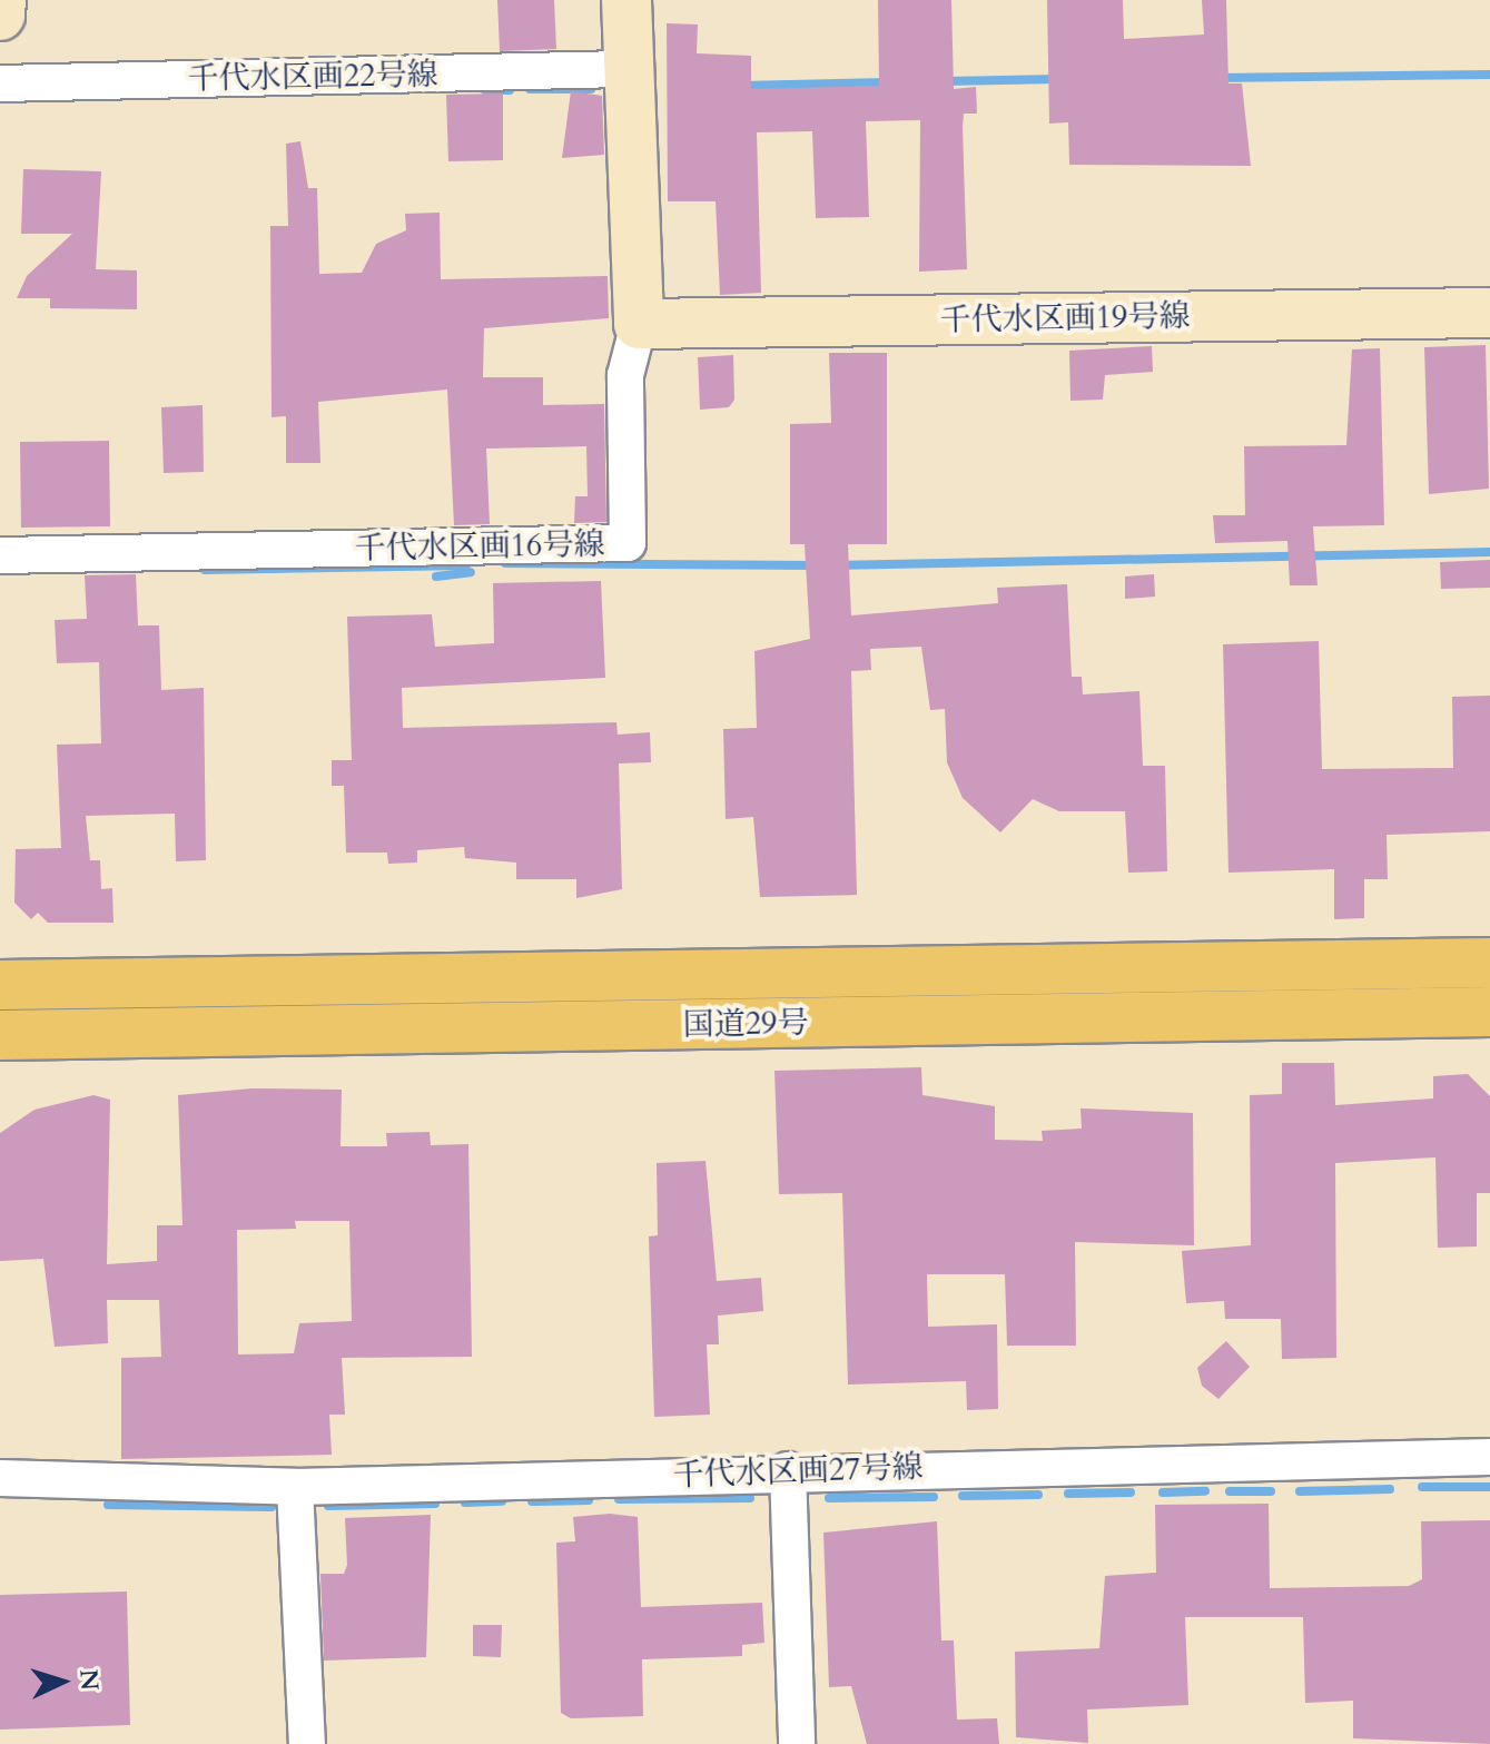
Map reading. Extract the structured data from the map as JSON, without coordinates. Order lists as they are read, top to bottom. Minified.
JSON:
{"streets":{"highway":["国道29号"],"street":["千代水区画22号線","千代水区画19号線","千代水区画16号線","千代水区画27号線"]},"crossings":[["千代水区画22号線","千代水区画16号線"],["千代水区画19号線","千代水区画16号線"]],"north":"right"}
